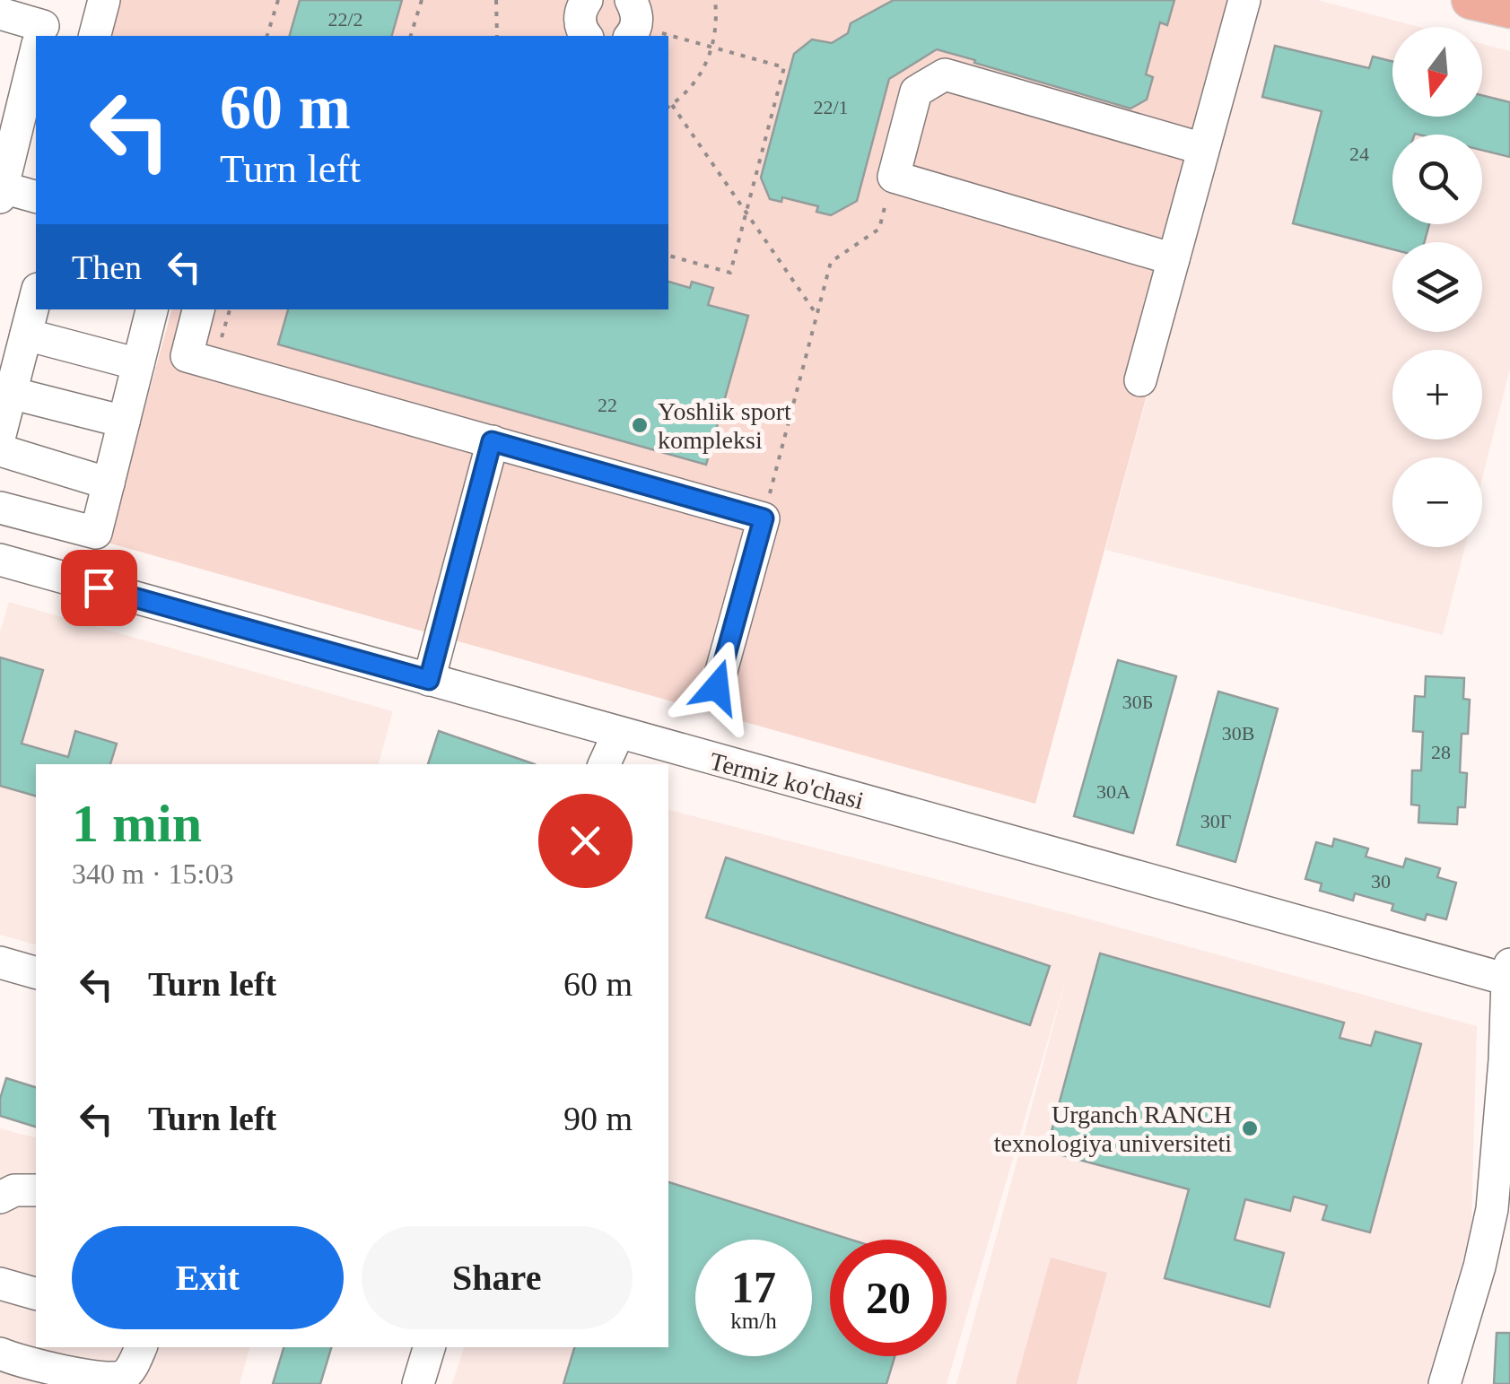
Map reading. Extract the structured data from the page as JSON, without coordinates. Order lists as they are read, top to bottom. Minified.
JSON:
{"streets":{"street":["Termiz ko'chasi"]},"places":["Yoshlik sport kompleksi","Urganch RANCH texnologiya universiteti"],"house_numbers":["22/2","22/1","24","22","30Б","30В","28","30А","30Г","30"],"north":"bottom","page":{"map_buttons":["+","−"],"turn":["60 m","Turn left"],"then":"Then","heading":["1 min","340 m · 15:03"],"list":[{"name":"Turn left","value":"60 m"},{"name":"Turn left","value":"90 m"}],"buttons":["Exit","Share"],"speed":"17 km/h","limit":"20"}}
